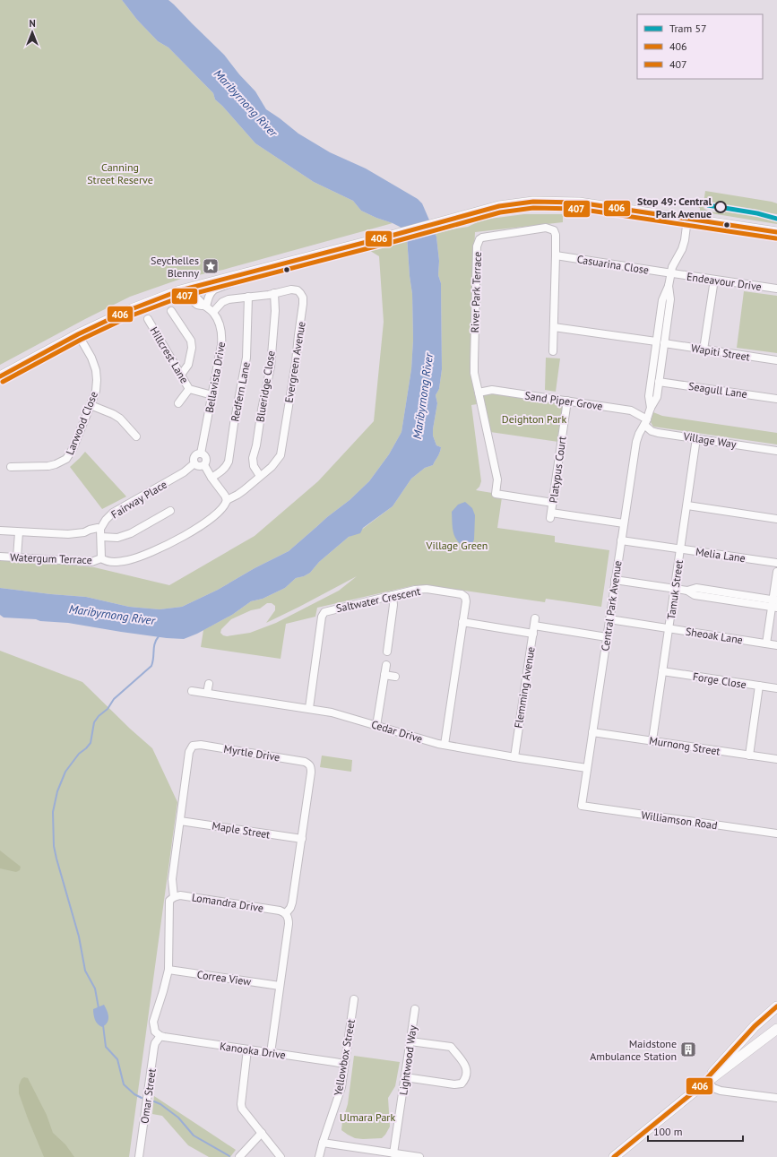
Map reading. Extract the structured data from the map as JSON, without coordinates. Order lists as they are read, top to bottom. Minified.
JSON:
{"streets":{"street":["Casuarina Close","Endeavour Drive","River Park Terrace","Wapiti Street","Hillcrest Lane","Evergreen Avenue","Bellavista Drive","Blueridge Close","Seagull Lane","Redfern Lane","Sand Piper Grove","Larwood Close","Village Way","Platypus Court","Fairway Place","Melia Lane","Watergum Terrace","Tamuk Street","Saltwater Crescent","Central Park Avenue","Sheoak Lane","Forge Close","Flemming Avenue","Cedar Drive","Murnong Street","Myrtle Drive","Williamson Road","Maple Street","Lomandra Drive","Correa View","Kanooka Drive","Yellowbox Street","Lightwood Way","Omar Street"]},"crossings":[["Casuarina Close","Endeavour Drive"],["Casuarina Close","River Park Terrace"],["Casuarina Close","Central Park Avenue"],["Endeavour Drive","Central Park Avenue"],["River Park Terrace","Sand Piper Grove"],["River Park Terrace","Platypus Court"],["Wapiti Street","Central Park Avenue"],["Hillcrest Lane","Bellavista Drive"],["Evergreen Avenue","Bellavista Drive"],["Evergreen Avenue","Blueridge Close"],["Evergreen Avenue","Redfern Lane"],["Evergreen Avenue","Watergum Terrace"],["Bellavista Drive","Fairway Place"],["Seagull Lane","Central Park Avenue"],["Sand Piper Grove","Village Way"],["Sand Piper Grove","Platypus Court"],["Sand Piper Grove","Central Park Avenue"],["Village Way","Tamuk Street"],["Village Way","Central Park Avenue"],["Platypus Court","Central Park Avenue"],["Fairway Place","Watergum Terrace"],["Melia Lane","Tamuk Street"],["Melia Lane","Central Park Avenue"],["Tamuk Street","Sheoak Lane"],["Tamuk Street","Forge Close"],["Tamuk Street","Murnong Street"],["Saltwater Crescent","Cedar Drive"],["Central Park Avenue","Sheoak Lane"],["Central Park Avenue","Cedar Drive"],["Central Park Avenue","Murnong Street"],["Central Park Avenue","Williamson Road"],["Flemming Avenue","Cedar Drive"],["Myrtle Drive","Maple Street"],["Myrtle Drive","Lomandra Drive"],["Kanooka Drive","Yellowbox Street"],["Kanooka Drive","Omar Street"]],"water":["Maribyrnong River"],"parks":["Canning Street Reserve","Deighton Park","Village Green","Ulmara Park"],"places":{"other":["Stop 49: Central Park Avenue"],"place":["Seychelles Blenny"],"building":["Maidstone Ambulance Station"]},"lines":["transit line 406","tram line 57","transit line 407"],"legend":["Tram 57","406","407"],"scale_bar":"100 m","north":"top"}
